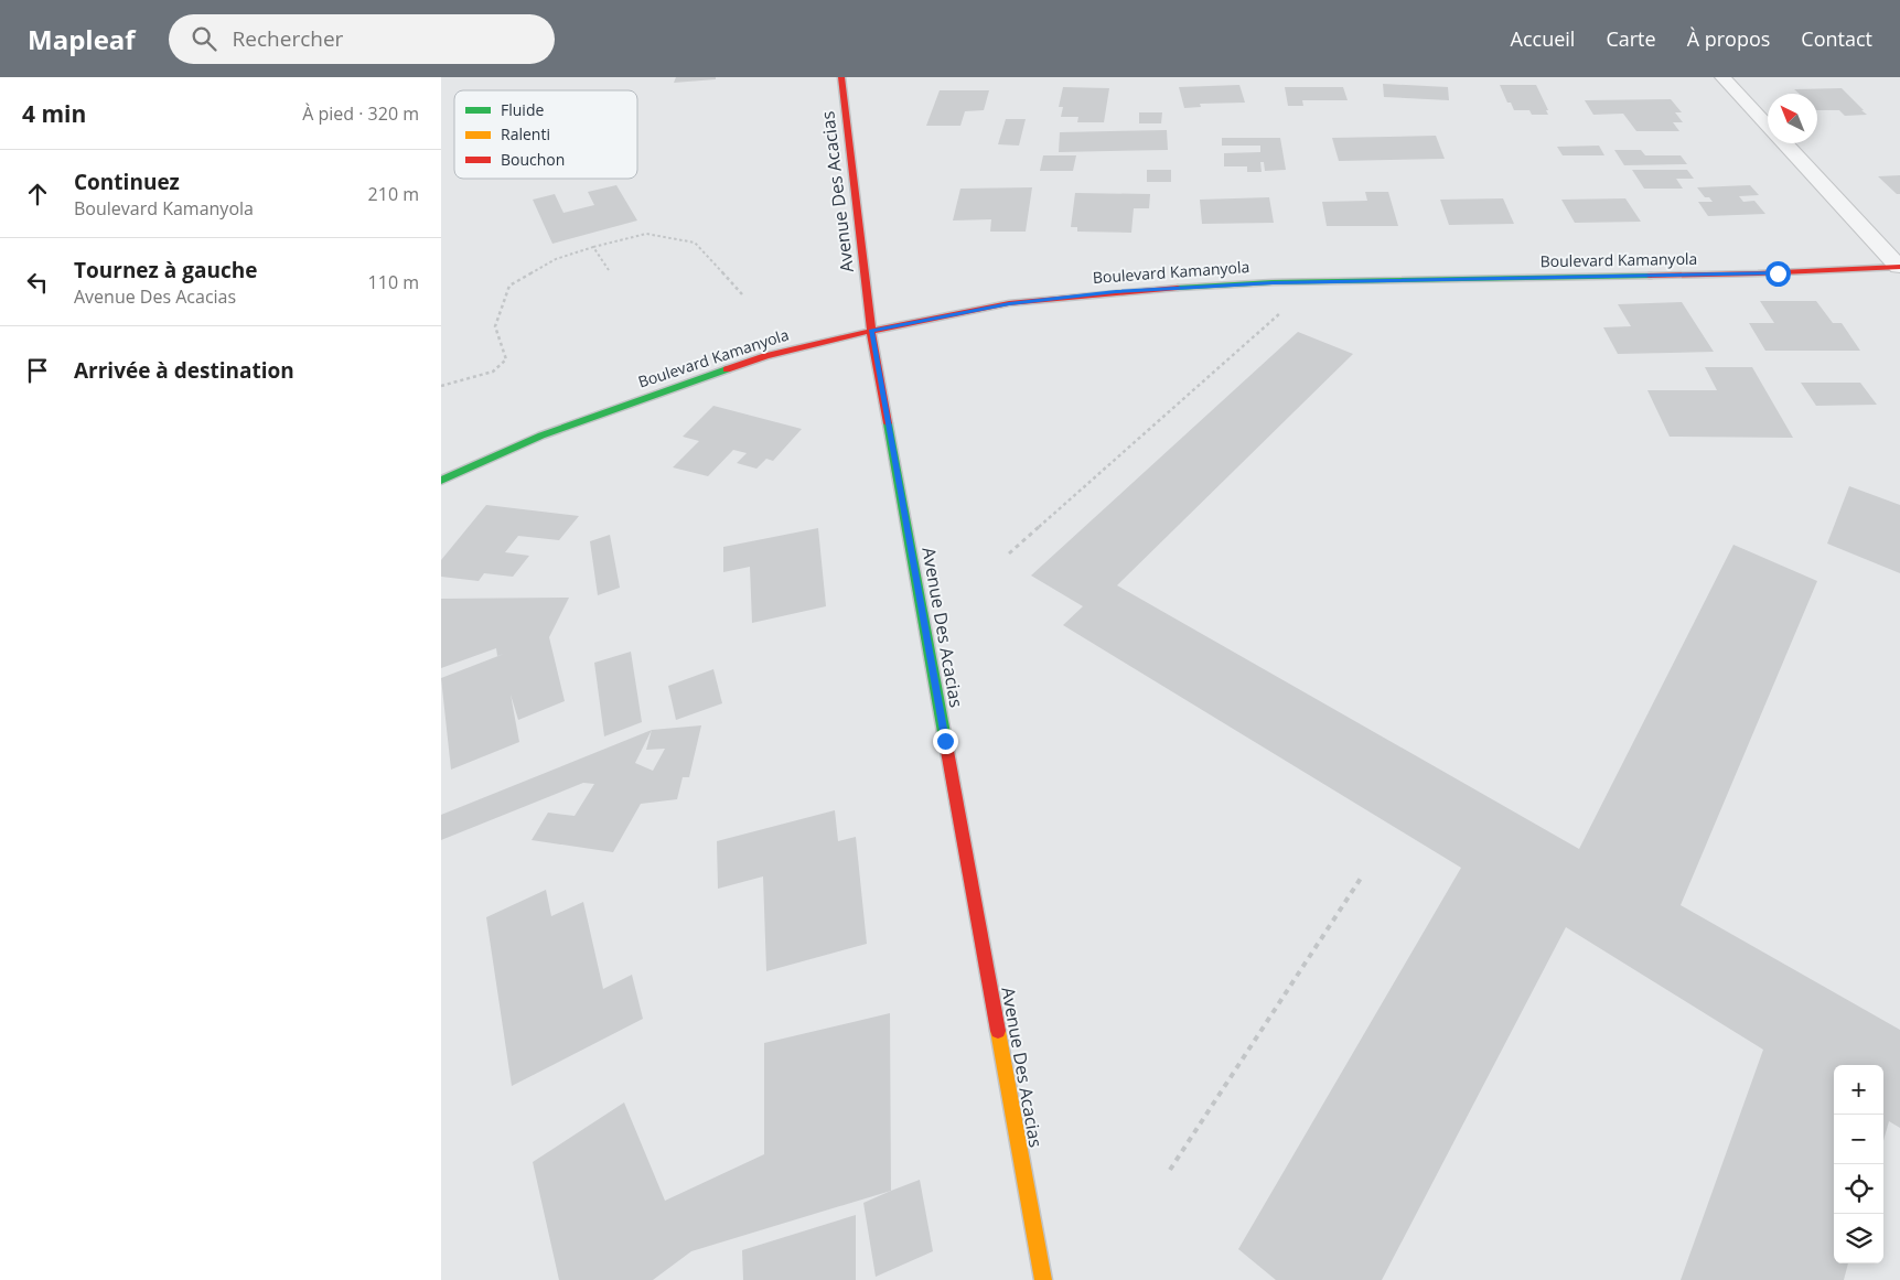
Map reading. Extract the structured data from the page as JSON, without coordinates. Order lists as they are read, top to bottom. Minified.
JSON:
{"streets":{"street":["Avenue Des Acacias","Boulevard Kamanyola"]},"crossings":[["Avenue Des Acacias","Boulevard Kamanyola"]],"legend":["Fluide","Ralenti","Bouchon"],"north":"top left","page":{"header":"Mapleaf","search":"Rechercher","nav":["Accueil","Carte","À propos","Contact"],"heading":["4 min","À pied · 320 m"],"list":[["Continuez","Boulevard Kamanyola","210 m"],["Tournez à gauche","Avenue Des Acacias","110 m"],"Arrivée à destination"],"map_buttons":["+","−"]}}
